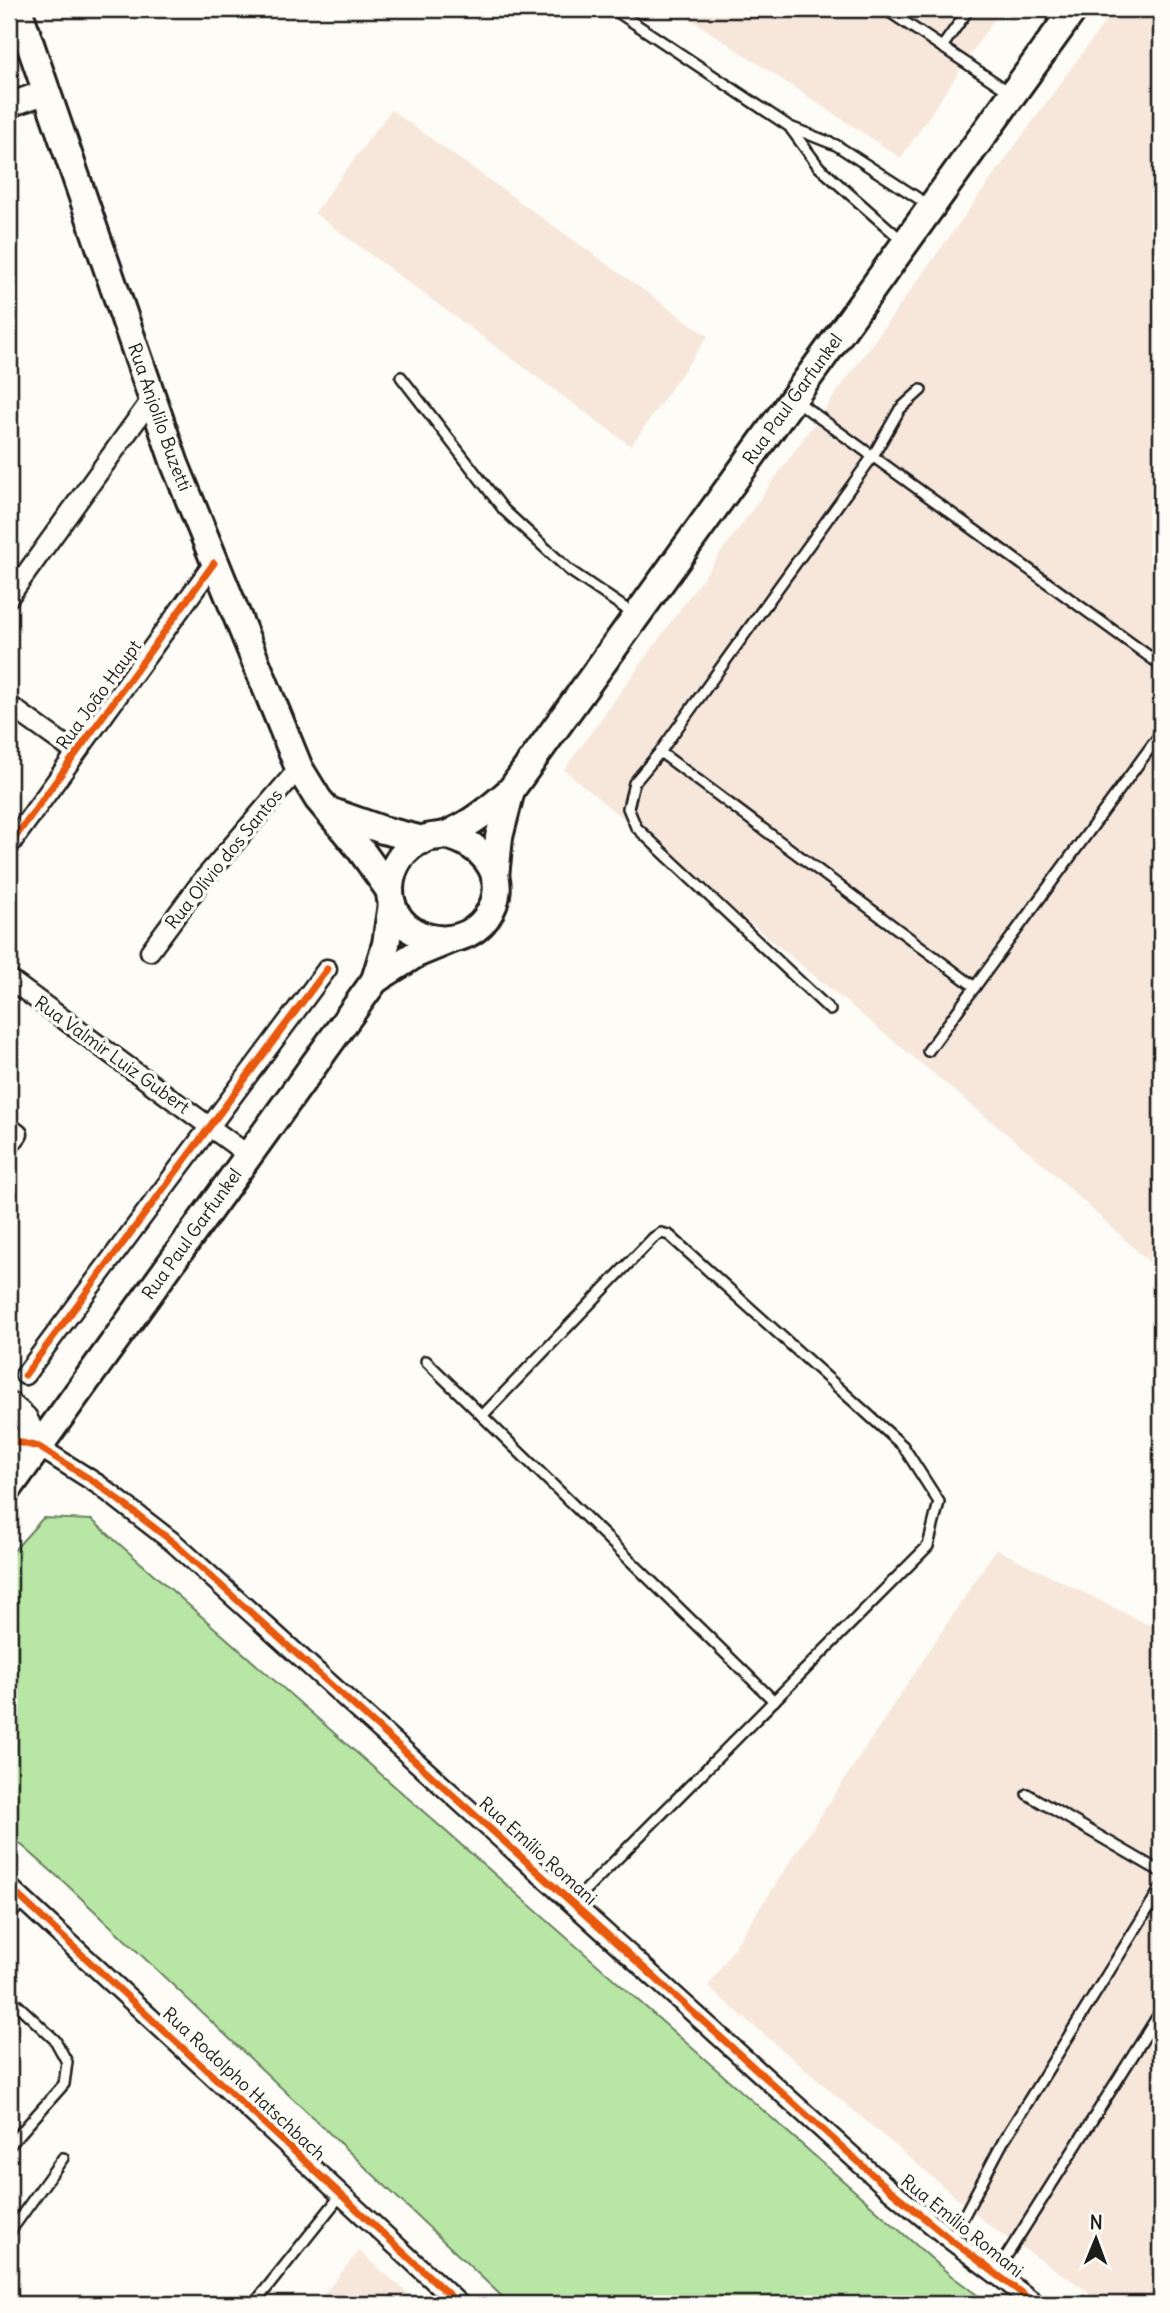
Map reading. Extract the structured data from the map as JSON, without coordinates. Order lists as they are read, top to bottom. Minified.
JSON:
{"streets":{"main road":["Rua Paul Garfunkel","Rua Anjolilo Buzetti"],"street":["Rua João Haupt","Rua Olívio dos Santos","Rua Valmir Luiz Gubert","Rua Emílio Romani","Rua Rodolpho Hatschbach"]},"crossings":[["Rua Paul Garfunkel","Rua Anjolilo Buzetti"],["Rua Paul Garfunkel","Rua Valmir Luiz Gubert"],["Rua Paul Garfunkel","Rua Emílio Romani"],["Rua Anjolilo Buzetti","Rua João Haupt"],["Rua Anjolilo Buzetti","Rua Olívio dos Santos"]],"north":"top"}
